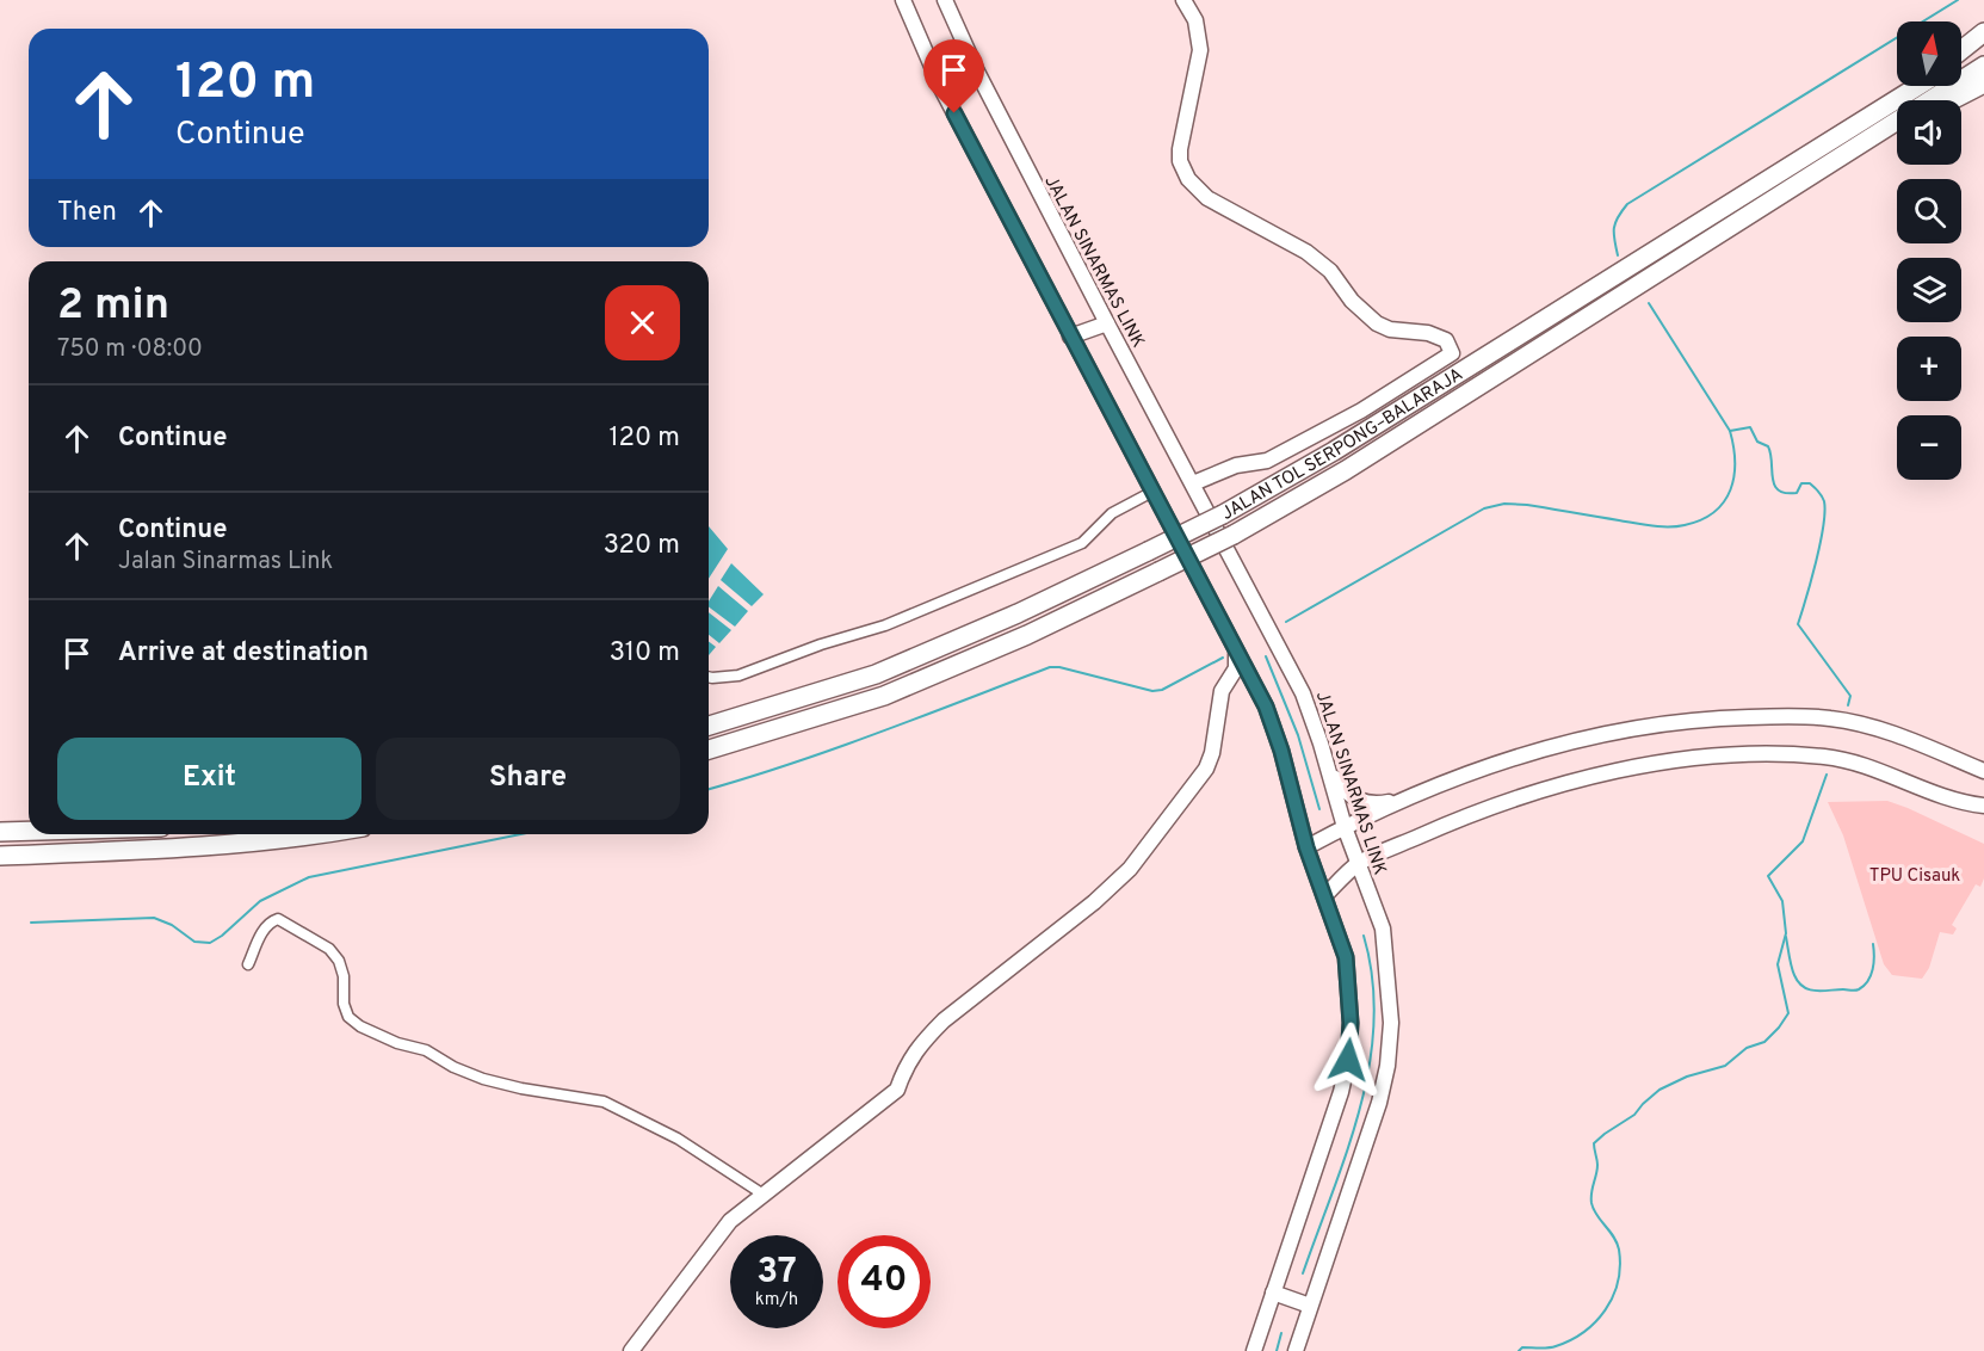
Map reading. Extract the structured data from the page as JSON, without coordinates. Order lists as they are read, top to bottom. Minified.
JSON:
{"streets":{"highway":["JALAN TOL SERPONG–BALARAJA"],"street":["JALAN SINARMAS LINK"]},"parks":["TPU Cisauk"],"north":"top","page":{"map_buttons":["+","−"],"turn":["120 m","Continue"],"then":"Then","heading":["2 min","750 m · 08:00"],"list":[{"name":"Continue","value":"120 m"},{"name":"Continue","note":"Jalan Sinarmas Link","value":"320 m"},{"name":"Arrive at destination","value":"310 m"}],"buttons":["Exit","Share"],"speed":"37 km/h","limit":"40"}}
